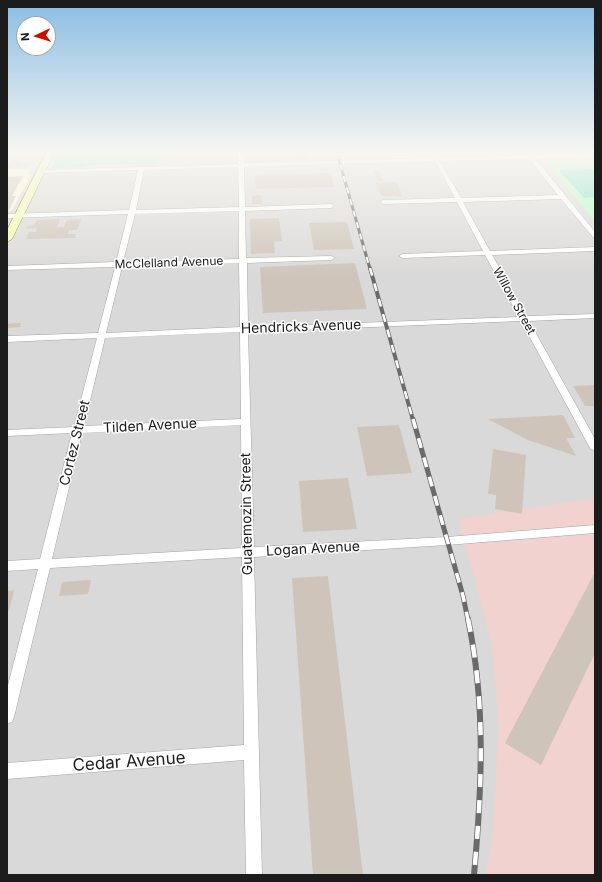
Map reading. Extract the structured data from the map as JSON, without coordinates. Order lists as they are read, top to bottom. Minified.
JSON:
{"streets":{"street":["McClelland Avenue","Willow Street","Hendricks Avenue","Tilden Avenue","Cortez Street","Guatemozin Street","Logan Avenue","Cedar Avenue"]},"crossings":[["McClelland Avenue","Cortez Street"],["McClelland Avenue","Guatemozin Street"],["Willow Street","Hendricks Avenue"],["Hendricks Avenue","Cortez Street"],["Hendricks Avenue","Guatemozin Street"],["Tilden Avenue","Cortez Street"],["Tilden Avenue","Guatemozin Street"],["Cortez Street","Logan Avenue"],["Guatemozin Street","Logan Avenue"],["Guatemozin Street","Cedar Avenue"]],"north":"left"}
